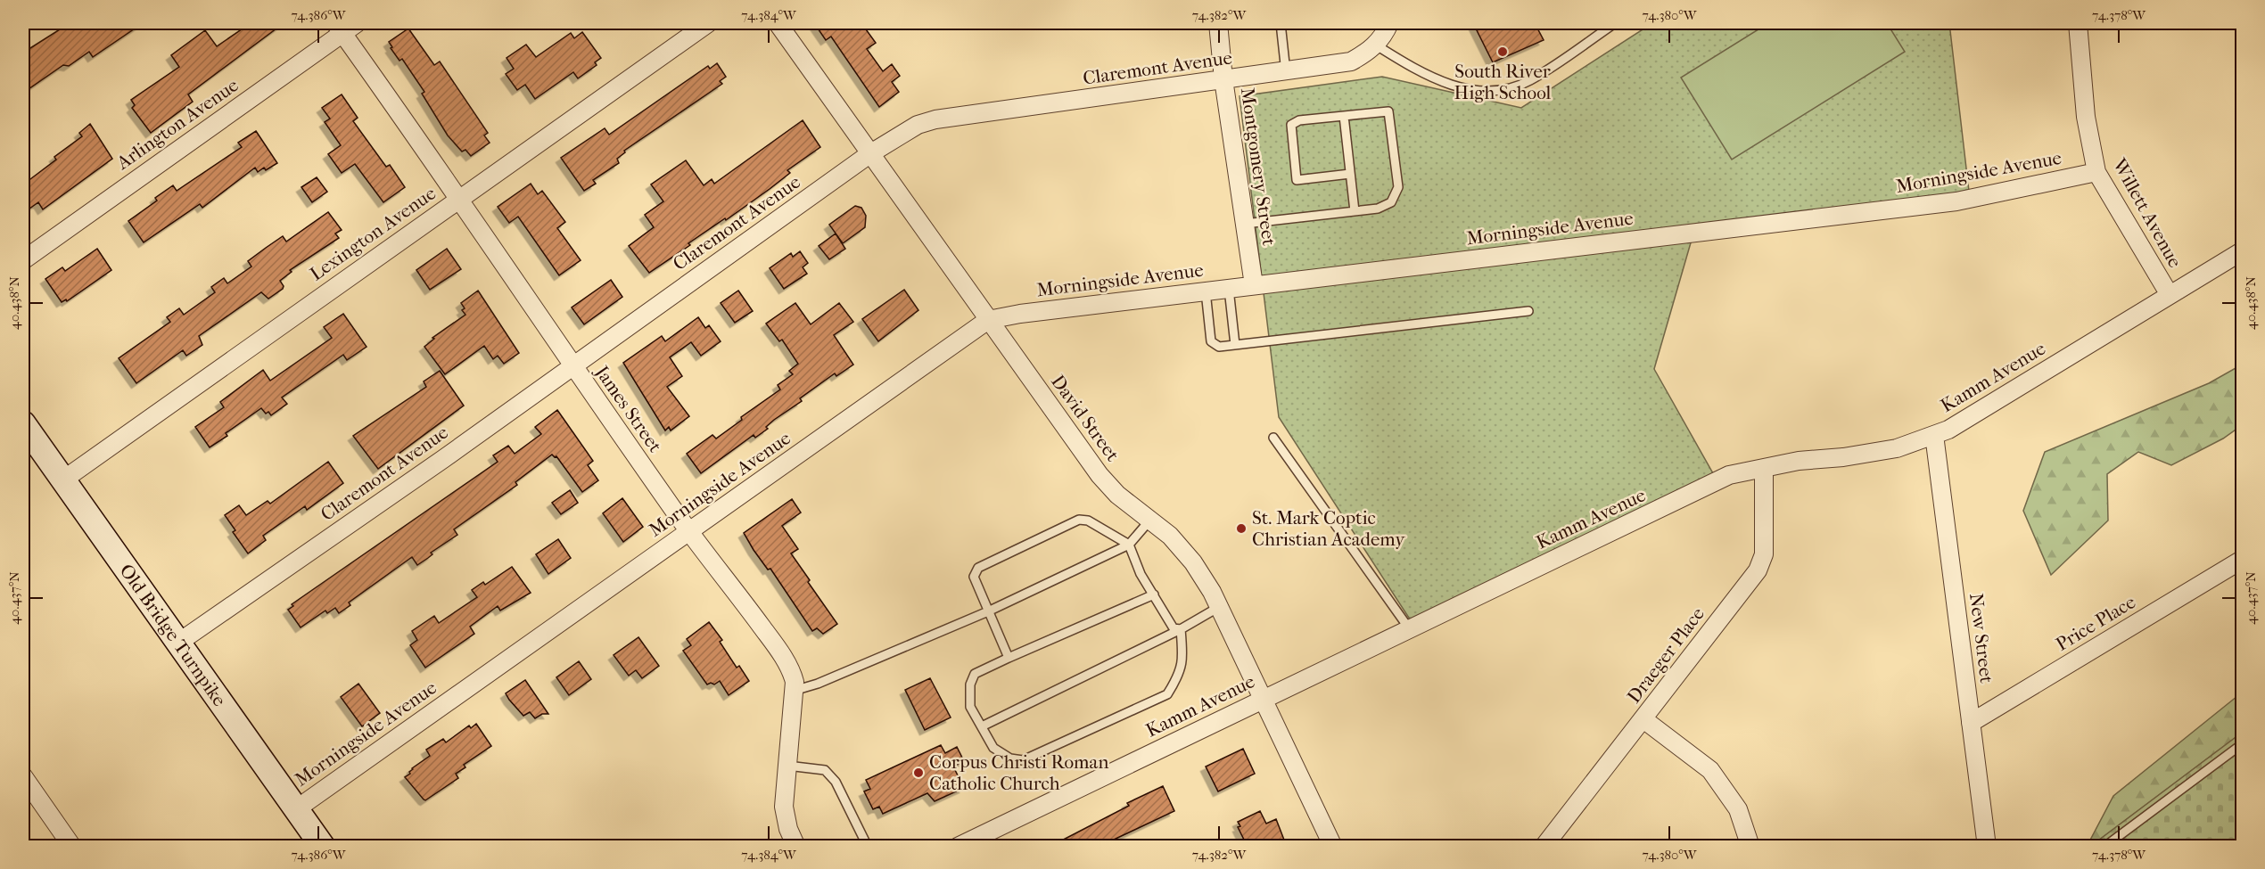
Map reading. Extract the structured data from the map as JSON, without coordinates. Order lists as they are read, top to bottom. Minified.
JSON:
{"streets":{"street":["Claremont Avenue","Arlington Avenue","Montgomery Street","Morningside Avenue","Willett Avenue","Lexington Avenue","Kamm Avenue","James Street","David Street","Price Place","Old Bridge Turnpike","New Street","Draeger Place"]},"crossings":[["Claremont Avenue","Montgomery Street"],["Claremont Avenue","James Street"],["Claremont Avenue","David Street"],["Claremont Avenue","Old Bridge Turnpike"],["Arlington Avenue","James Street"],["Montgomery Street","Morningside Avenue"],["Morningside Avenue","Willett Avenue"],["Morningside Avenue","James Street"],["Morningside Avenue","David Street"],["Morningside Avenue","Old Bridge Turnpike"],["Willett Avenue","Kamm Avenue"],["Lexington Avenue","James Street"],["Lexington Avenue","Old Bridge Turnpike"],["Kamm Avenue","David Street"],["Kamm Avenue","New Street"],["Kamm Avenue","Draeger Place"],["Price Place","New Street"]],"places":["South River High School","St. Mark Coptic Christian Academy","Corpus Christi Roman Catholic Church"],"coordinates":["74.386°W","74.384°W","74.382°W","74.380°W","74.378°W","40.438°N","40.437°N"]}
